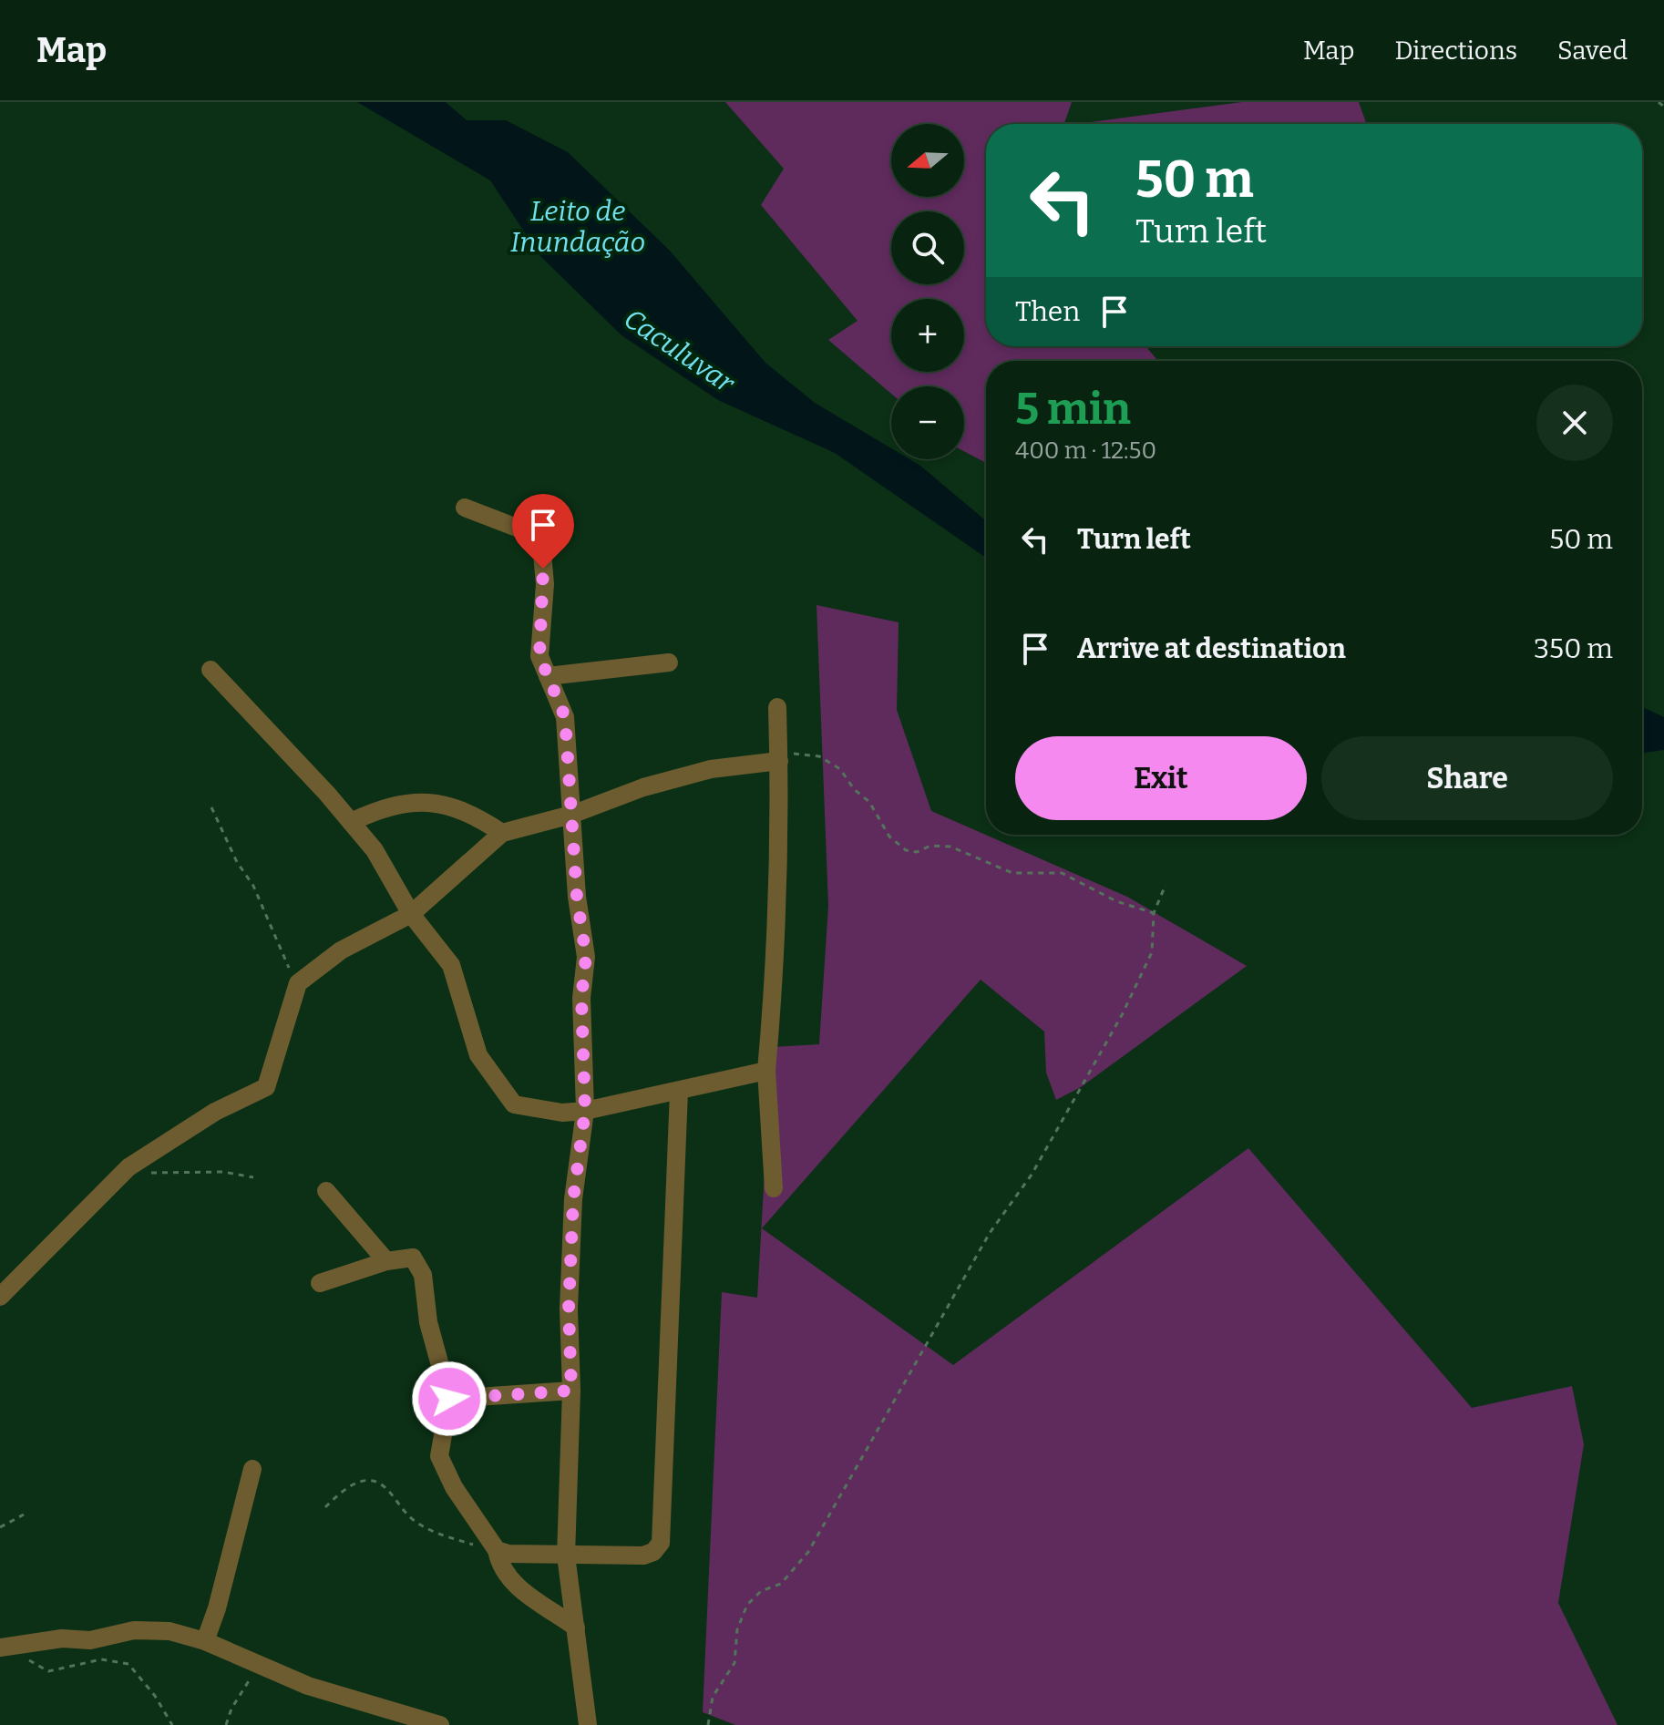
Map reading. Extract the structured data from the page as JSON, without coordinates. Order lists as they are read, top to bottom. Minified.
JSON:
{"water":["Leito de Inundação","Caculuvar"],"north":"left","page":{"header":"Map","nav":["Map","Directions","Saved"],"map_buttons":["+","−"],"turn":["50 m","Turn left"],"then":"Then","heading":["5 min","400 m · 12:50"],"list":[{"name":"Turn left","value":"50 m"},{"name":"Arrive at destination","value":"350 m"}],"buttons":["Exit","Share"]}}
